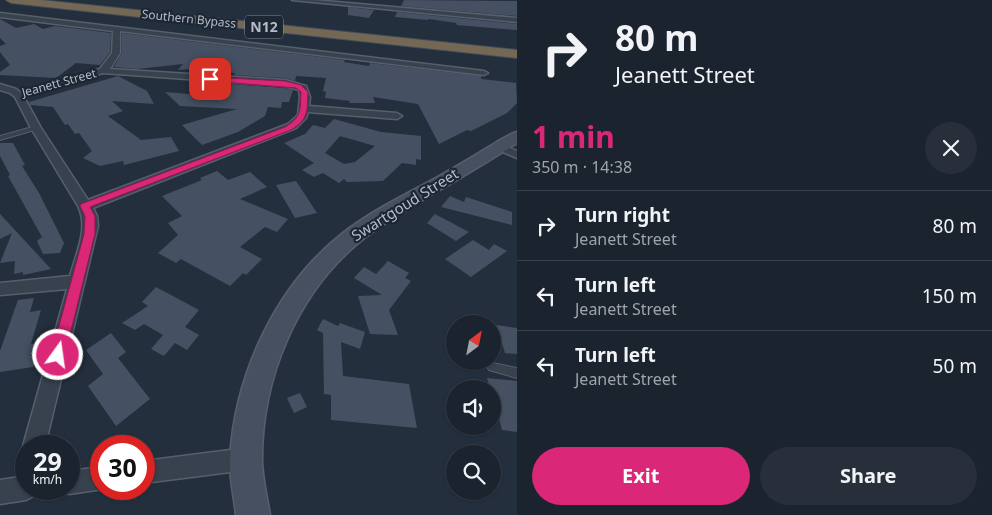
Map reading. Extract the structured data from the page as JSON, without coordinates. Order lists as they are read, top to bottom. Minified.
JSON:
{"streets":{"highway":["Southern Bypass","N12"],"street":["Jeanett Street","Swartgoud Street"]},"north":"top right","page":{"turn":["80 m","Jeanett Street"],"heading":["1 min","350 m · 14:38"],"list":[{"name":"Turn right","note":"Jeanett Street","value":"80 m"},{"name":"Turn left","note":"Jeanett Street","value":"150 m"},{"name":"Turn left","note":"Jeanett Street","value":"50 m"}],"speed":"29 km/h","limit":"30","buttons":["Exit","Share"]}}
